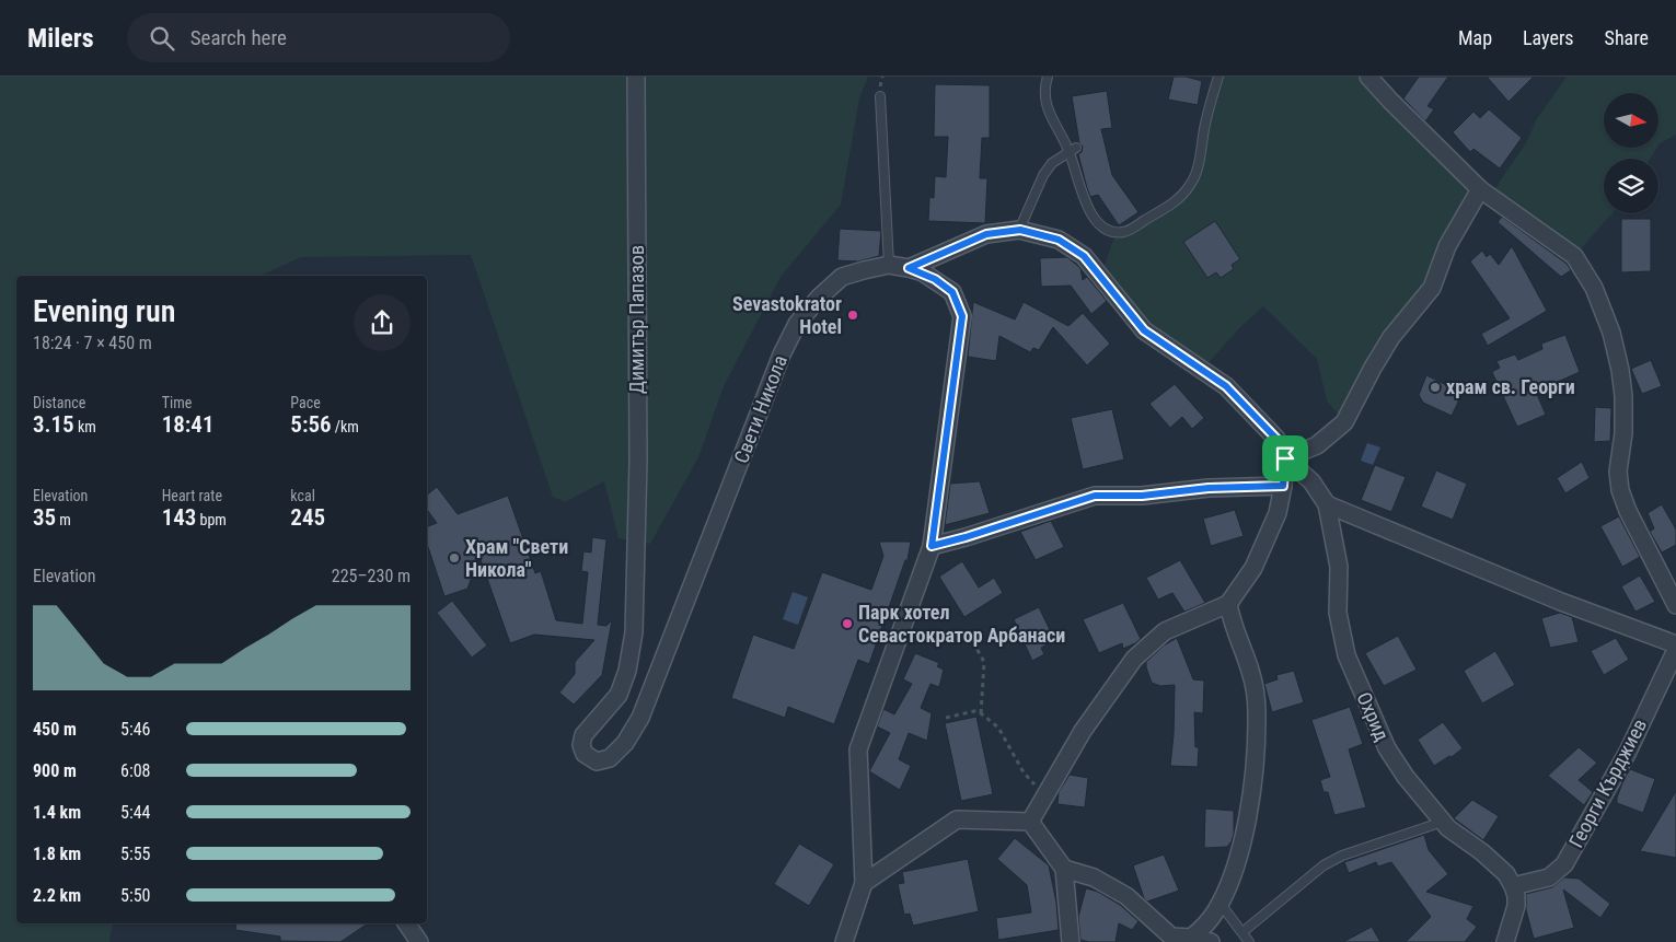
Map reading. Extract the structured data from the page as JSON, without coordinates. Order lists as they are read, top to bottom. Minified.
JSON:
{"streets":{"street":["Димитър Папазов","Свети Никола","Охрид","Георги Кърджиев"]},"crossings":[["Димитър Папазов","Свети Никола"],["Охрид","Георги Кърджиев"]],"places":["Sevastokrator Hotel","храм св. Георги","Храм \"Свети Никола\"","Парк хотел Севастократор Арбанаси"],"north":"right","page":{"header":"Milers","search":"Search here","nav":["Map","Layers","Share"],"heading":["Evening run","18:24 · 7 × 450 m"],"stats":[["Distance","3.15 km"],["Time","18:41"],["Pace","5:56 /km"],["Elevation","35 m"],["Heart rate","143 bpm"],["kcal","245"]],"chart":["Elevation","225–230 m"],"list":[{"name":"450 m","note":"5:46"},{"name":"900 m","note":"6:08"},{"name":"1.4 km","note":"5:44"},{"name":"1.8 km","note":"5:55"},{"name":"2.2 km","note":"5:50"}]}}
